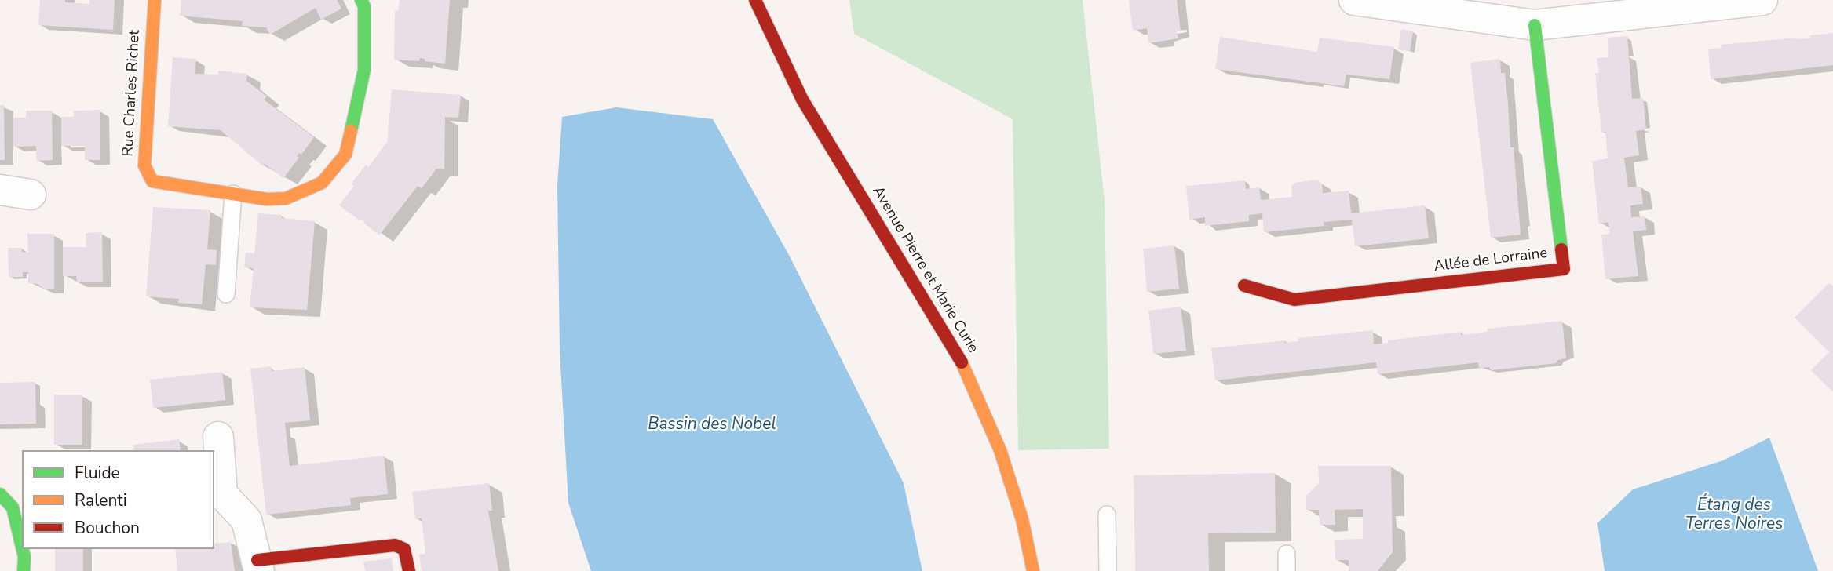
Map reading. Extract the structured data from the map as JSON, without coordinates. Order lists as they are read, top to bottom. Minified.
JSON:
{"streets":{"street":["Rue Charles Richet","Allée de Lorraine","Avenue Pierre et Marie Curie"]},"water":["Bassin des Nobel","Étang des Terres Noires"],"legend":["Fluide","Ralenti","Bouchon"]}
